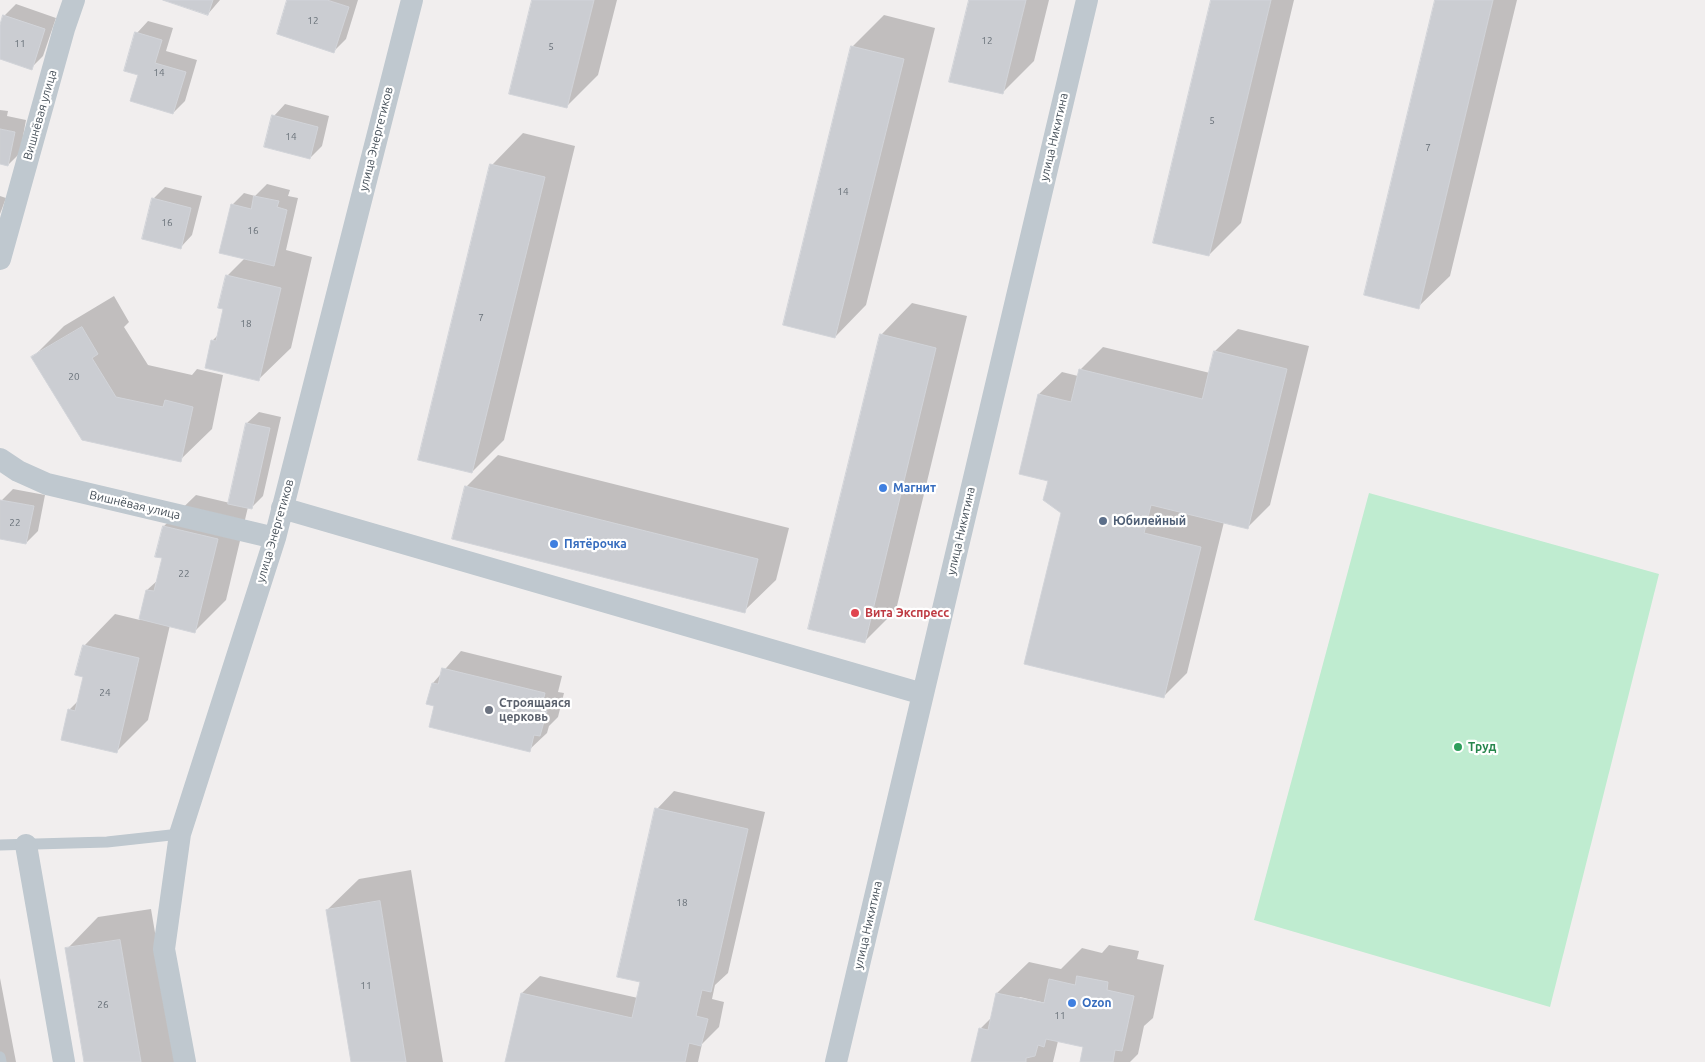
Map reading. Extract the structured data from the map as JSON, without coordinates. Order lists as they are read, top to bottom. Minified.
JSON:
{"streets":{"street":["Вишнёвая улица","улица Никитина","улица Энергетиков"]},"crossings":[["Вишнёвая улица","улица Энергетиков"]],"places":["Магнит","Юбилейный","Пятёрочка","Вита Экспресс","Строящаяся церковь","Труд","Ozon"],"house_numbers":["12","12","11","5","14","5","14","7","14","16","16","7","18","20","22","22","24","18","11","26","11"]}
